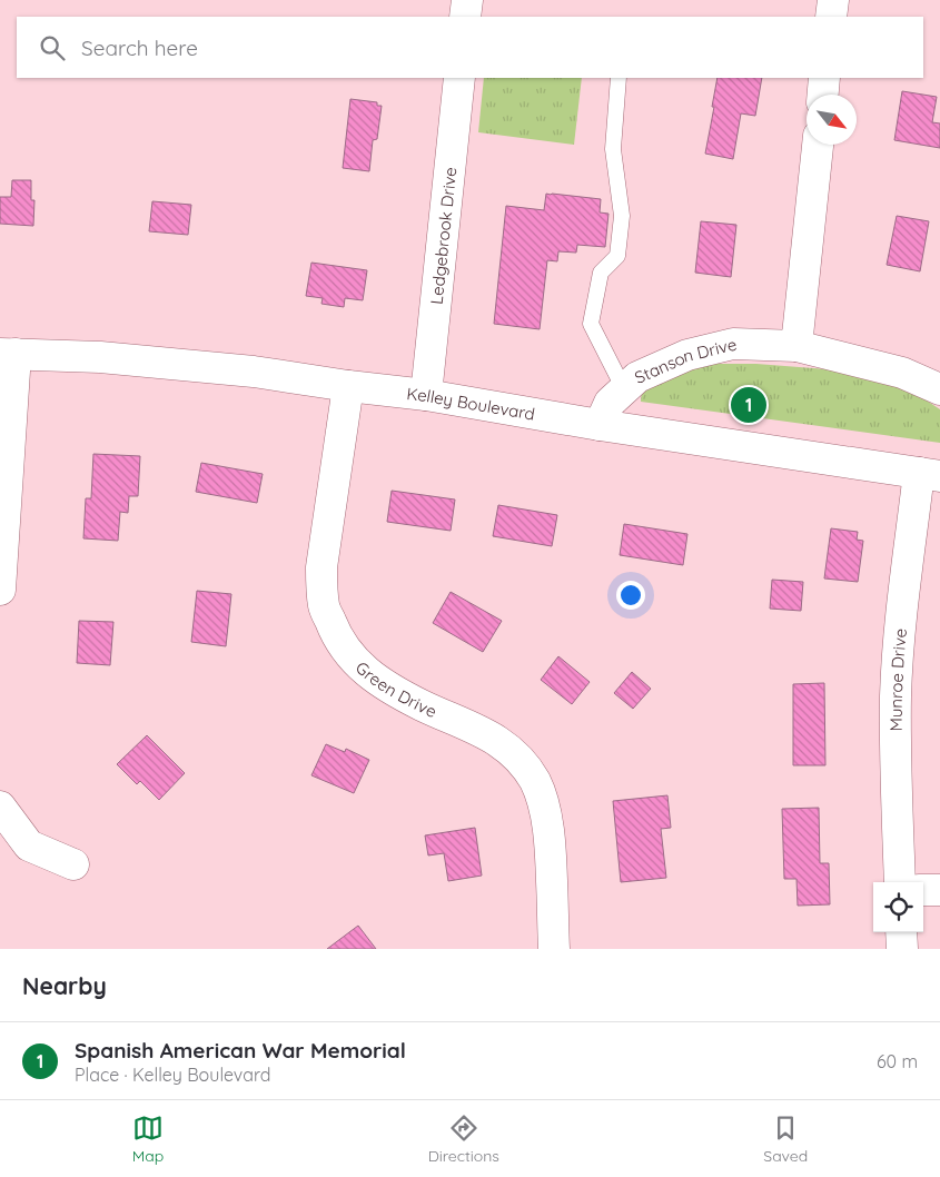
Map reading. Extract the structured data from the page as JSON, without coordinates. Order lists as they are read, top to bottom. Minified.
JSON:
{"streets":{"street":["Ledgebrook Drive","Stanson Drive","Kelley Boulevard","Munroe Drive","Green Drive"]},"crossings":[["Ledgebrook Drive","Kelley Boulevard"],["Stanson Drive","Kelley Boulevard"],["Kelley Boulevard","Munroe Drive"],["Kelley Boulevard","Green Drive"]],"north":"bottom right","page":{"search":"Search here","pins":"1","heading":"Nearby","list":[{"mark":"1","name":"Spanish American War Memorial","note":"Place · Kelley Boulevard","value":"60 m"}],"nav":["Map","Directions","Saved"]}}
